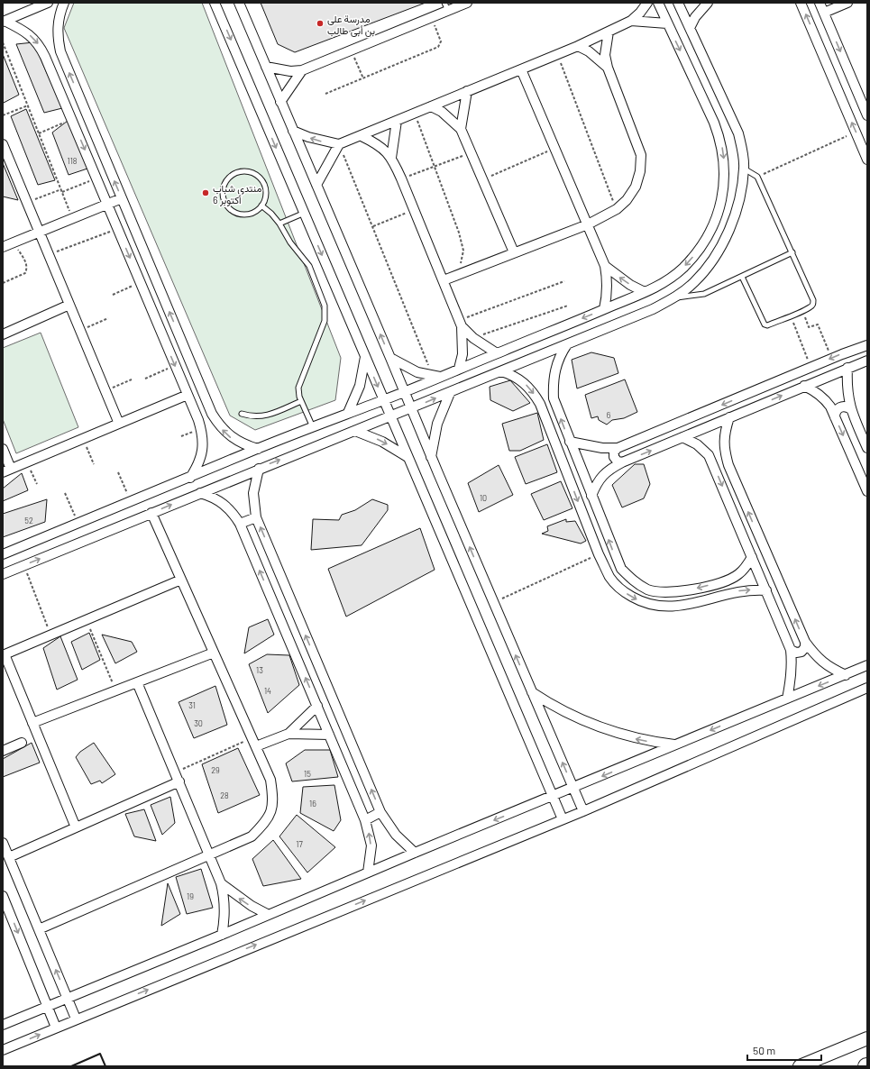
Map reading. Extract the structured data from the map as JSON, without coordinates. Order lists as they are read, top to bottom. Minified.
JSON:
{"places":["مدرسة على بن أبى طالب","منتدى شباب 6 أكتوبر"],"house_numbers":["118","6","10","52","13","14","31","30","29","15","28","16","17","19"],"scale_bar":"50 m"}
